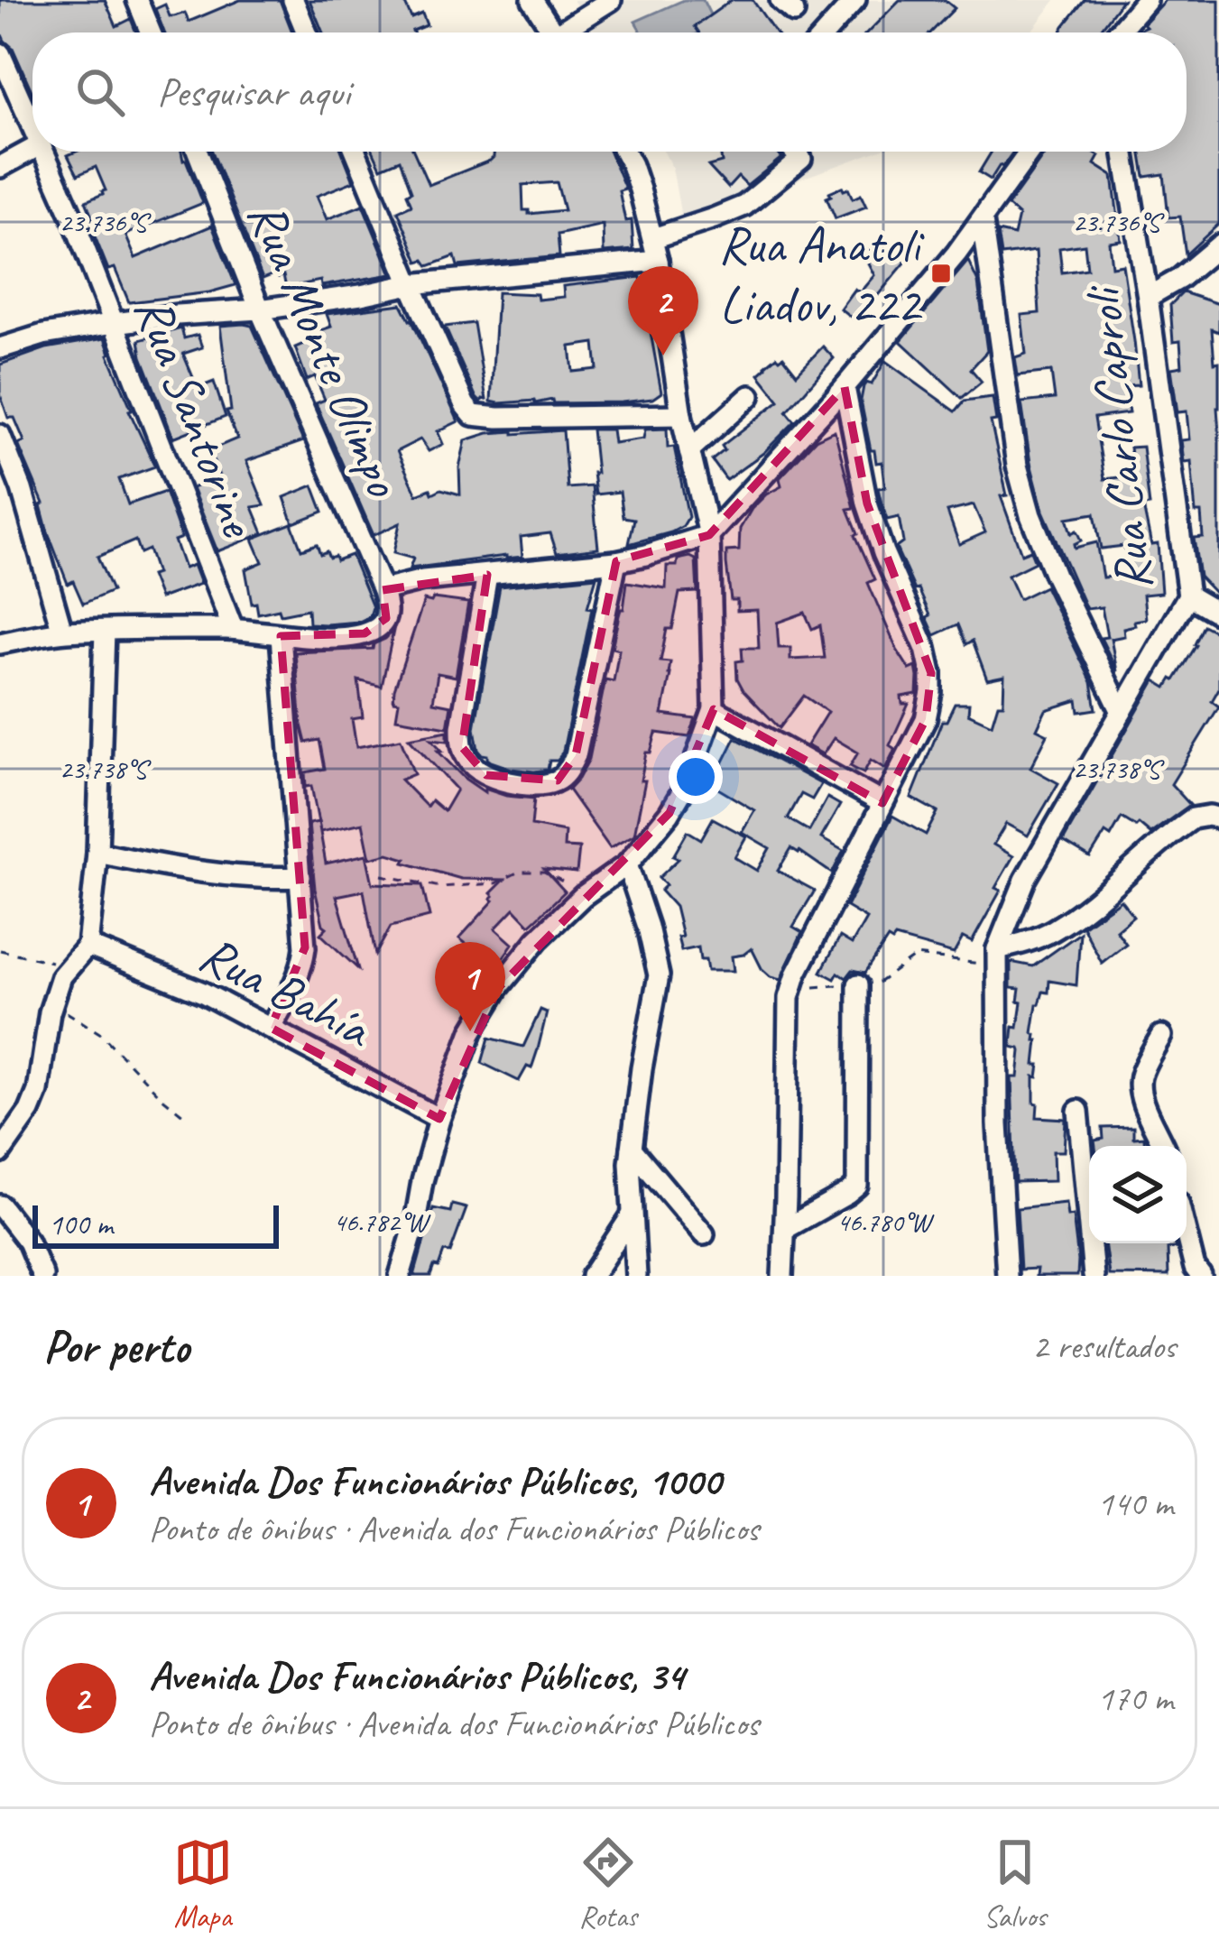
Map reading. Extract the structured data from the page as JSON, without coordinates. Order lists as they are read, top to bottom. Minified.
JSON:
{"streets":{"street":["Rua Monte Olimpo","Rua Santorine","Rua Carlo Caproli","Rua Bahía"]},"places":{"transit":["Rua Anatoli Liadov, 222"]},"scale_bar":"100 m","page":{"search":"Pesquisar aqui","pins":["2","1"],"scale":"100 m","heading":["Por perto","2 resultados"],"list":[{"mark":"1","name":"Avenida Dos Funcionários Públicos, 1000","note":"Ponto de ônibus · Avenida dos Funcionários Públicos","value":"140 m"},{"mark":"2","name":"Avenida Dos Funcionários Públicos, 34","note":"Ponto de ônibus · Avenida dos Funcionários Públicos","value":"170 m"}],"nav":["Mapa","Rotas","Salvos"]},"coordinates":["23.736°S","23.738°S","46.782°W","46.780°W"]}
